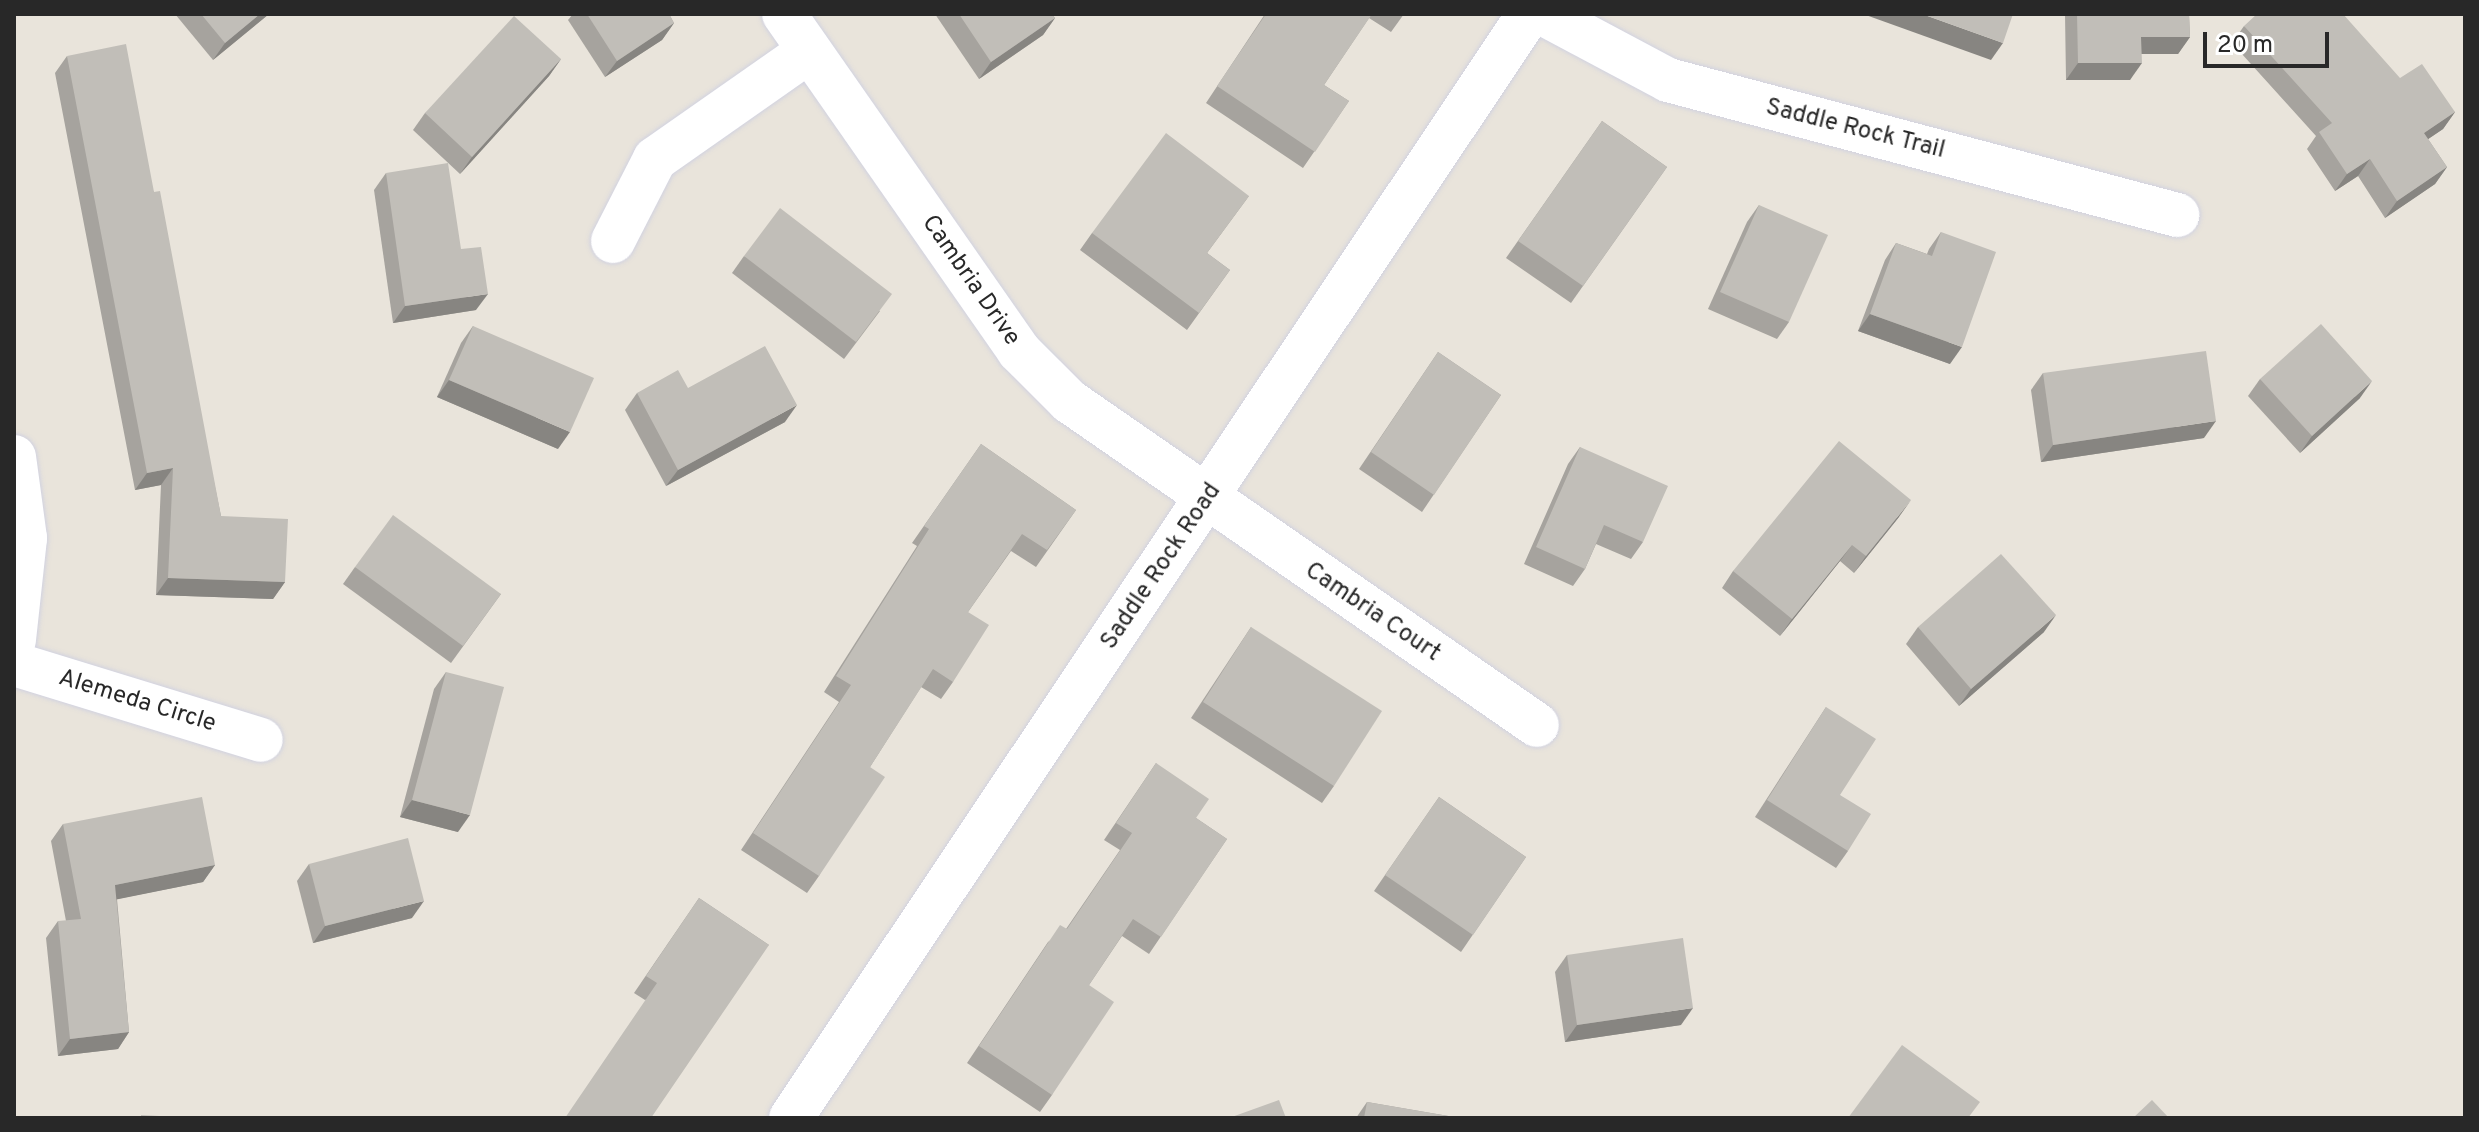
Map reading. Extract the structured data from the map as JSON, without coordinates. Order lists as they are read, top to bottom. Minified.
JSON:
{"streets":{"street":["Saddle Rock Trail","Cambria Drive","Saddle Rock Road","Cambria Court","Alemeda Circle"]},"crossings":[["Cambria Drive","Saddle Rock Road"],["Cambria Drive","Cambria Court"],["Saddle Rock Road","Cambria Court"]],"scale_bar":"20 m"}
